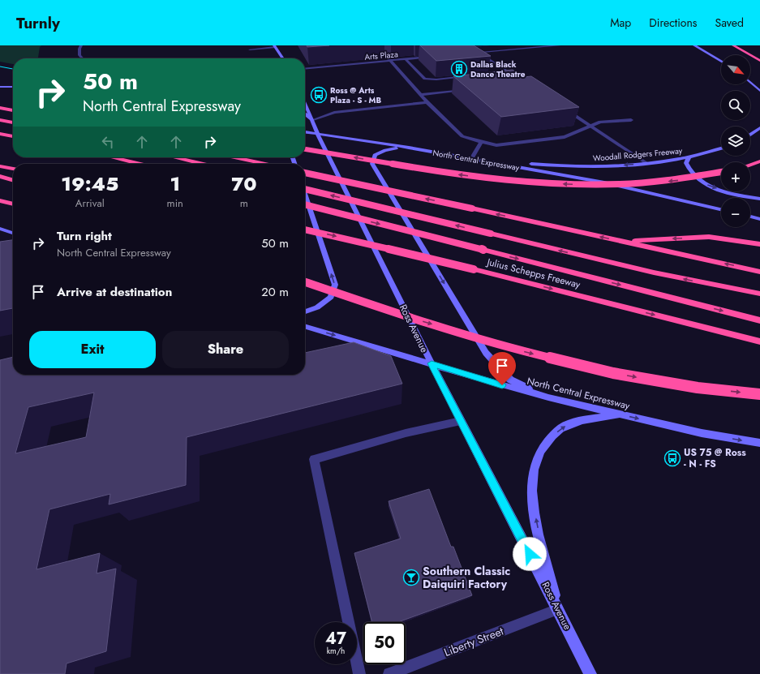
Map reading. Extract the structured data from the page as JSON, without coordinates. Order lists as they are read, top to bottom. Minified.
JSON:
{"streets":{"highway":["Julius Schepps Freeway"],"main road":["Woodall Rodgers Freeway","North Central Expressway","Ross Avenue"],"street":["Arts Plaza","Liberty Street"]},"crossings":[["Woodall Rodgers Freeway","North Central Expressway"],["North Central Expressway","Ross Avenue"],["Ross Avenue","Liberty Street"]],"one_way":["Woodall Rodgers Freeway"],"places":{"building":["Dallas Black Dance Theatre"],"bus stop":["Ross @ Arts Plaza - S - MB","US 75 @ Ross - N - FS"],"bar":["Southern Classic Daiquiri Factory"]},"north":"bottom right","page":{"header":"Turnly","nav":["Map","Directions","Saved"],"map_buttons":["+","−"],"turn":["50 m","North Central Expressway"],"eta":["19:45","Arrival","1","min","70","m"],"list":[{"name":"Turn right","note":"North Central Expressway","value":"50 m"},{"name":"Arrive at destination","value":"20 m"}],"buttons":["Exit","Share"],"speed":"47 km/h","limit":"50"}}
